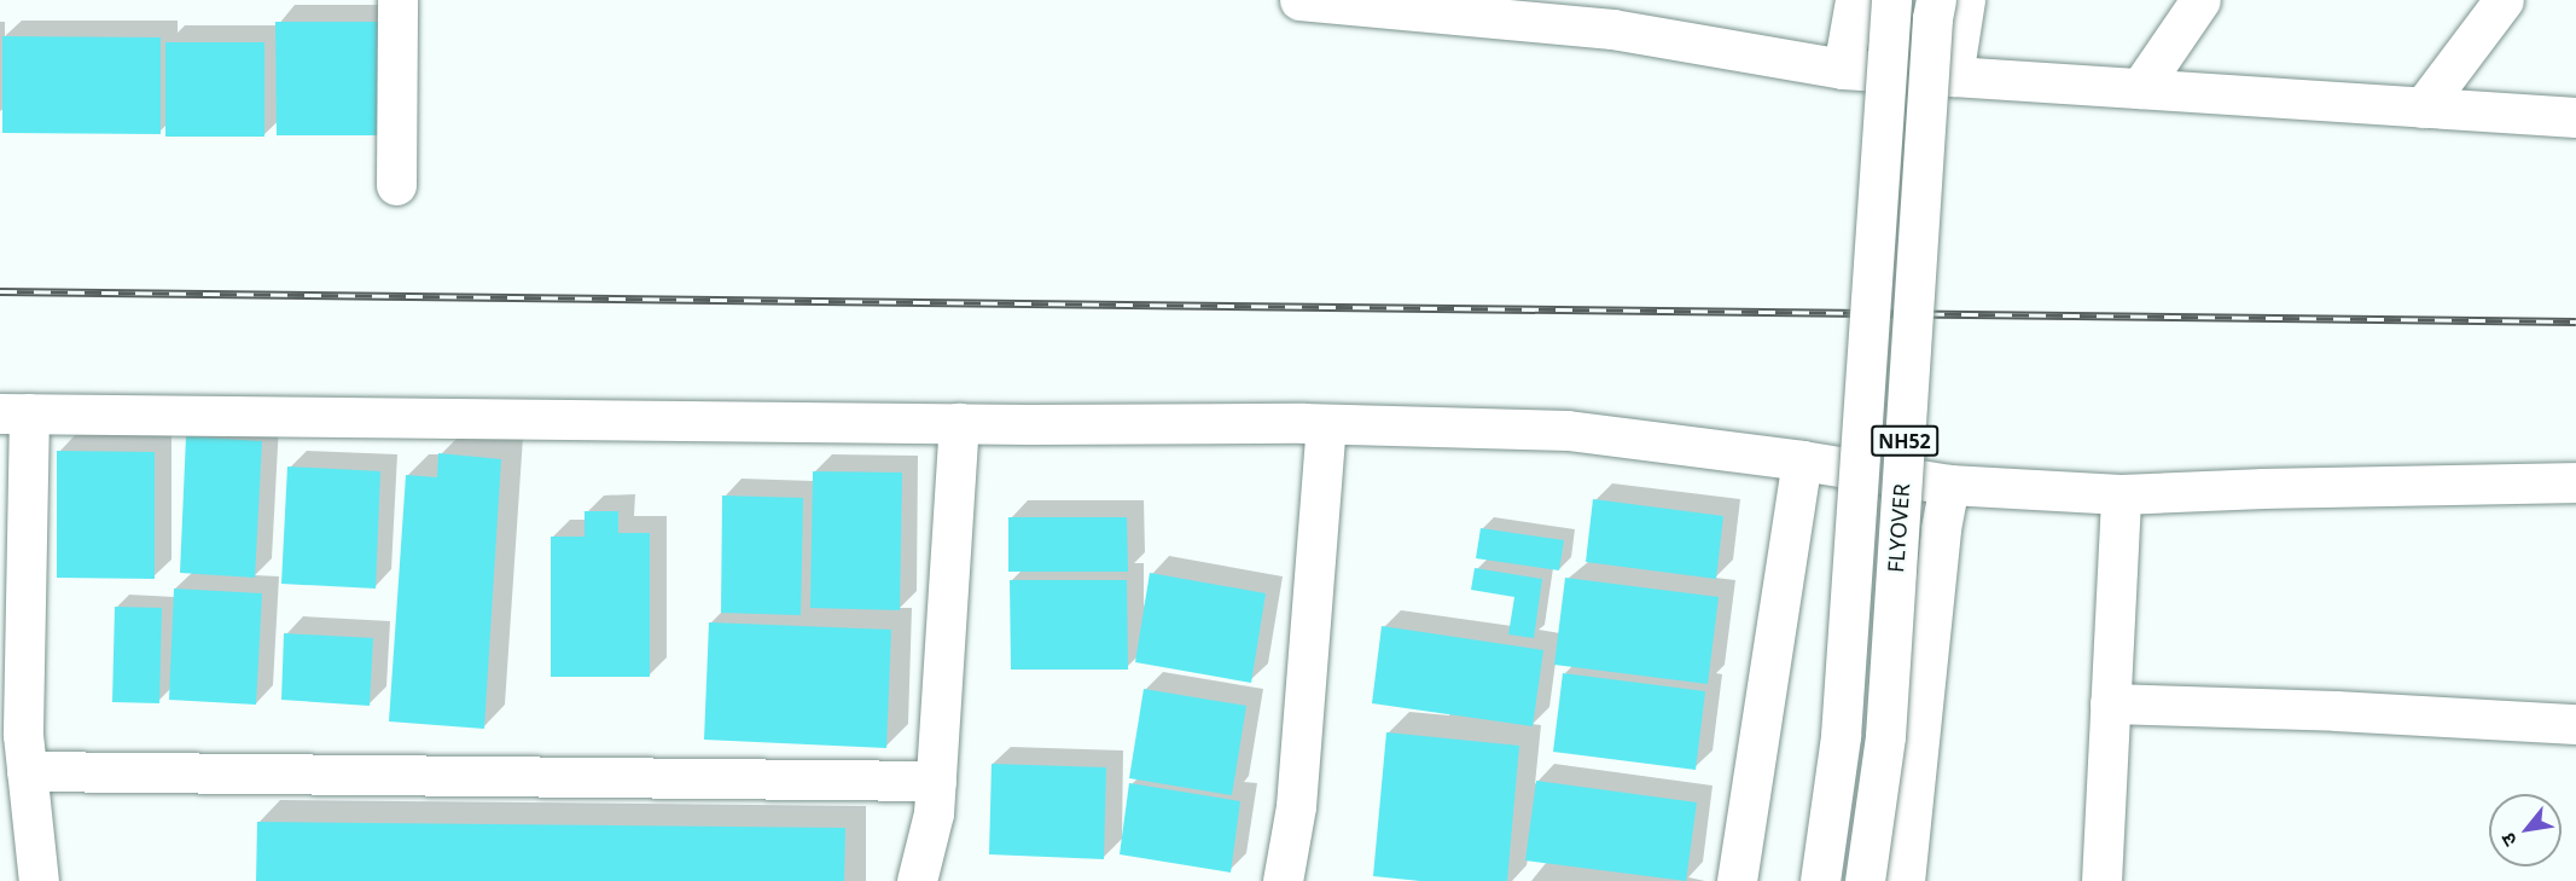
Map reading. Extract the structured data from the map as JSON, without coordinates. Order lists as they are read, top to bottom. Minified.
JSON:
{"streets":{"main road":["NH52","FLYOVER"]},"north":"bottom left"}
